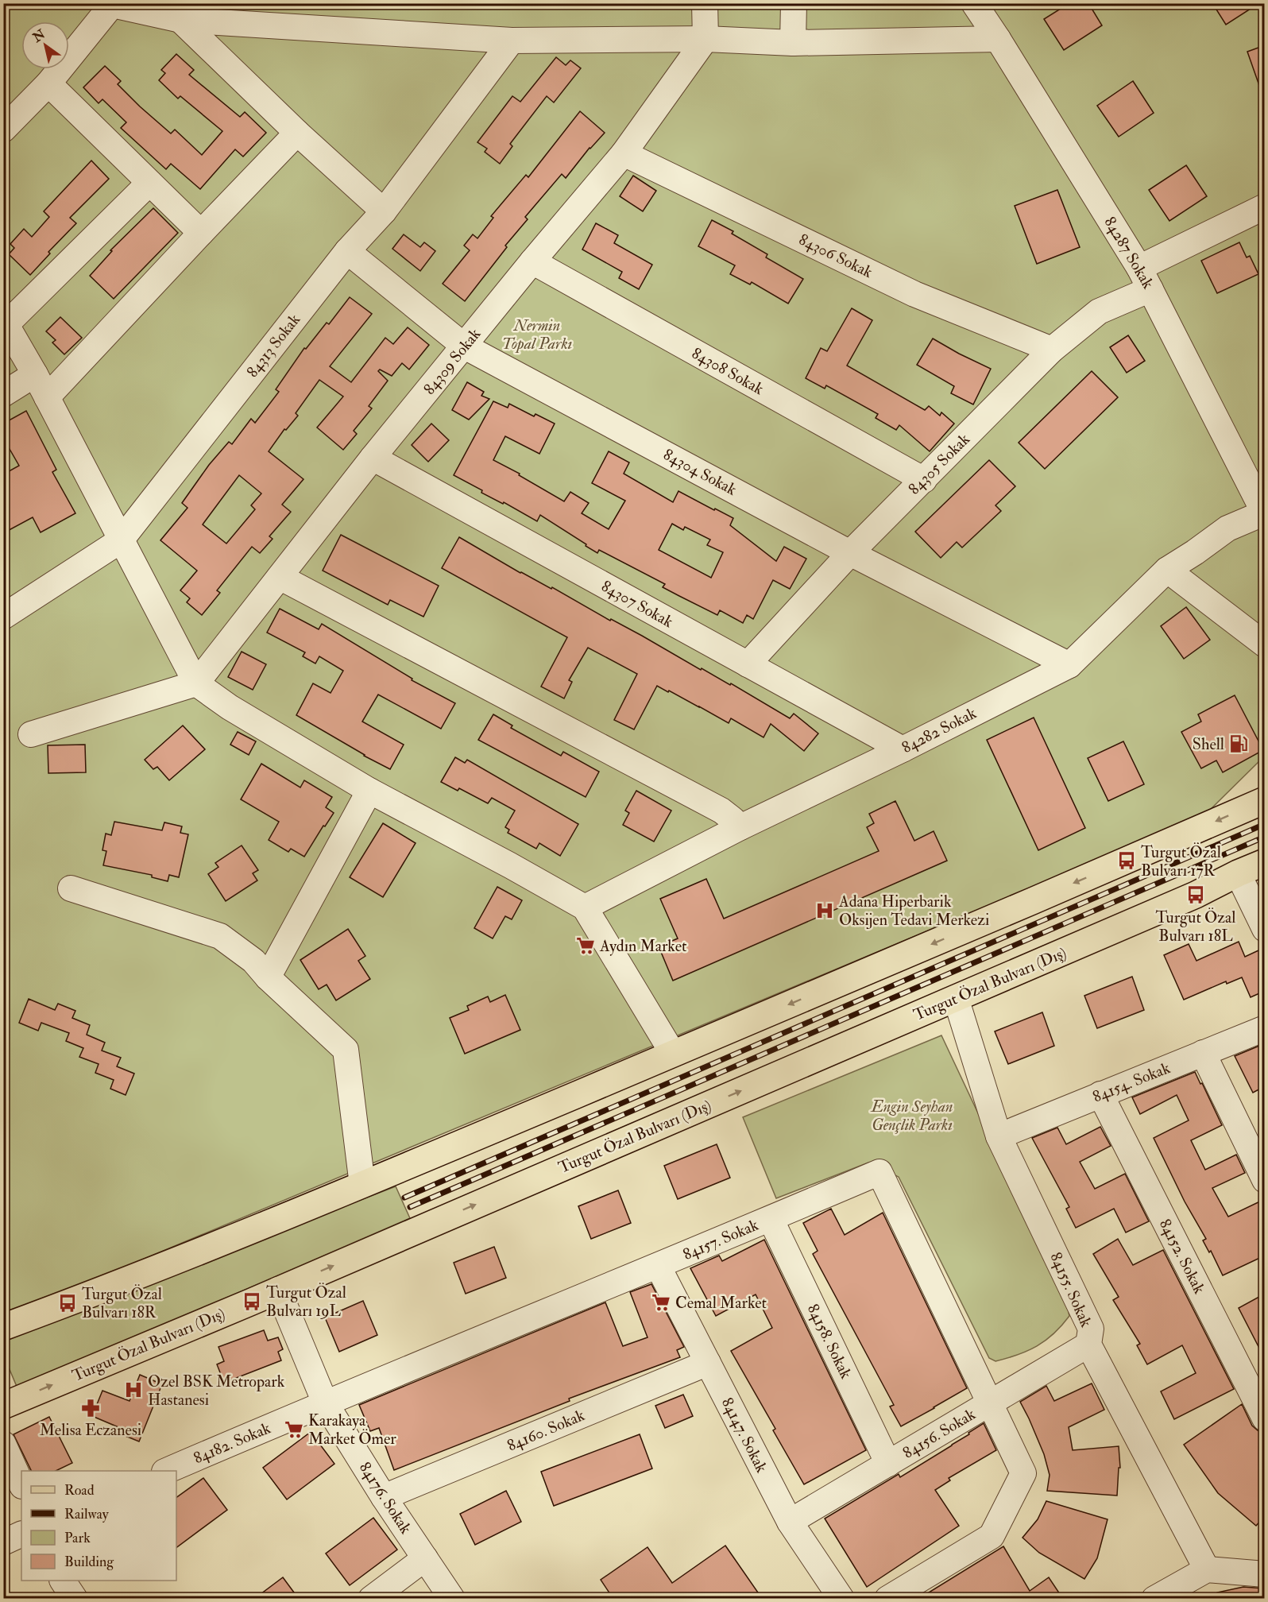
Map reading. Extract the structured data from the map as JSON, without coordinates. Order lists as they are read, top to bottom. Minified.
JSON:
{"streets":{"main road":["Turgut Özal Bulvarı (Dış)"],"street":["84287 Sokak","84306 Sokak","84313 Sokak","84309 Sokak","84308 Sokak","84305 Sokak","84304 Sokak","84307 Sokak","84282 Sokak","84154. Sokak","84157. Sokak","84152. Sokak","84155. Sokak","84158. Sokak","84160. Sokak","84156. Sokak","84147. Sokak","84182. Sokak","84176. Sokak"]},"crossings":[["84287 Sokak","84305 Sokak"],["84287 Sokak","84282 Sokak"],["84306 Sokak","84309 Sokak"],["84306 Sokak","84305 Sokak"],["84313 Sokak","84304 Sokak"],["84309 Sokak","84308 Sokak"],["84309 Sokak","84304 Sokak"],["84309 Sokak","84307 Sokak"],["84308 Sokak","84305 Sokak"],["84305 Sokak","84304 Sokak"],["84305 Sokak","84307 Sokak"],["84304 Sokak","84282 Sokak"],["84307 Sokak","84282 Sokak"],["Turgut Özal Bulvarı (Dış)","84155. Sokak"],["Turgut Özal Bulvarı (Dış)","84176. Sokak"],["84154. Sokak","84152. Sokak"],["84154. Sokak","84155. Sokak"],["84157. Sokak","84158. Sokak"],["84157. Sokak","84156. Sokak"],["84157. Sokak","84147. Sokak"],["84157. Sokak","84182. Sokak"],["84157. Sokak","84176. Sokak"],["84155. Sokak","84156. Sokak"],["84158. Sokak","84156. Sokak"],["84160. Sokak","84147. Sokak"],["84160. Sokak","84176. Sokak"],["84156. Sokak","84147. Sokak"],["84182. Sokak","84176. Sokak"]],"parks":["Nermin Topal Parkı","Engin Seyhan Gençlik Parkı"],"places":{"fuel station":["Shell"],"bus stop":["Turgut Özal Bulvarı 17R","Turgut Özal Bulvarı 18L","Turgut Özal Bulvarı 19L","Turgut Özal Bulvarı 18R"],"hospital":["Adana Hiperbarik Oksijen Tedavi Merkezi","Ozel BSK Metropark Hastanesi"],"supermarket":["Aydın Market","Cemal Market","Karakaya Market Ömer"],"pharmacy":["Melisa Eczanesi"]},"legend":["Road","Railway","Park","Building"],"north":"top left"}
